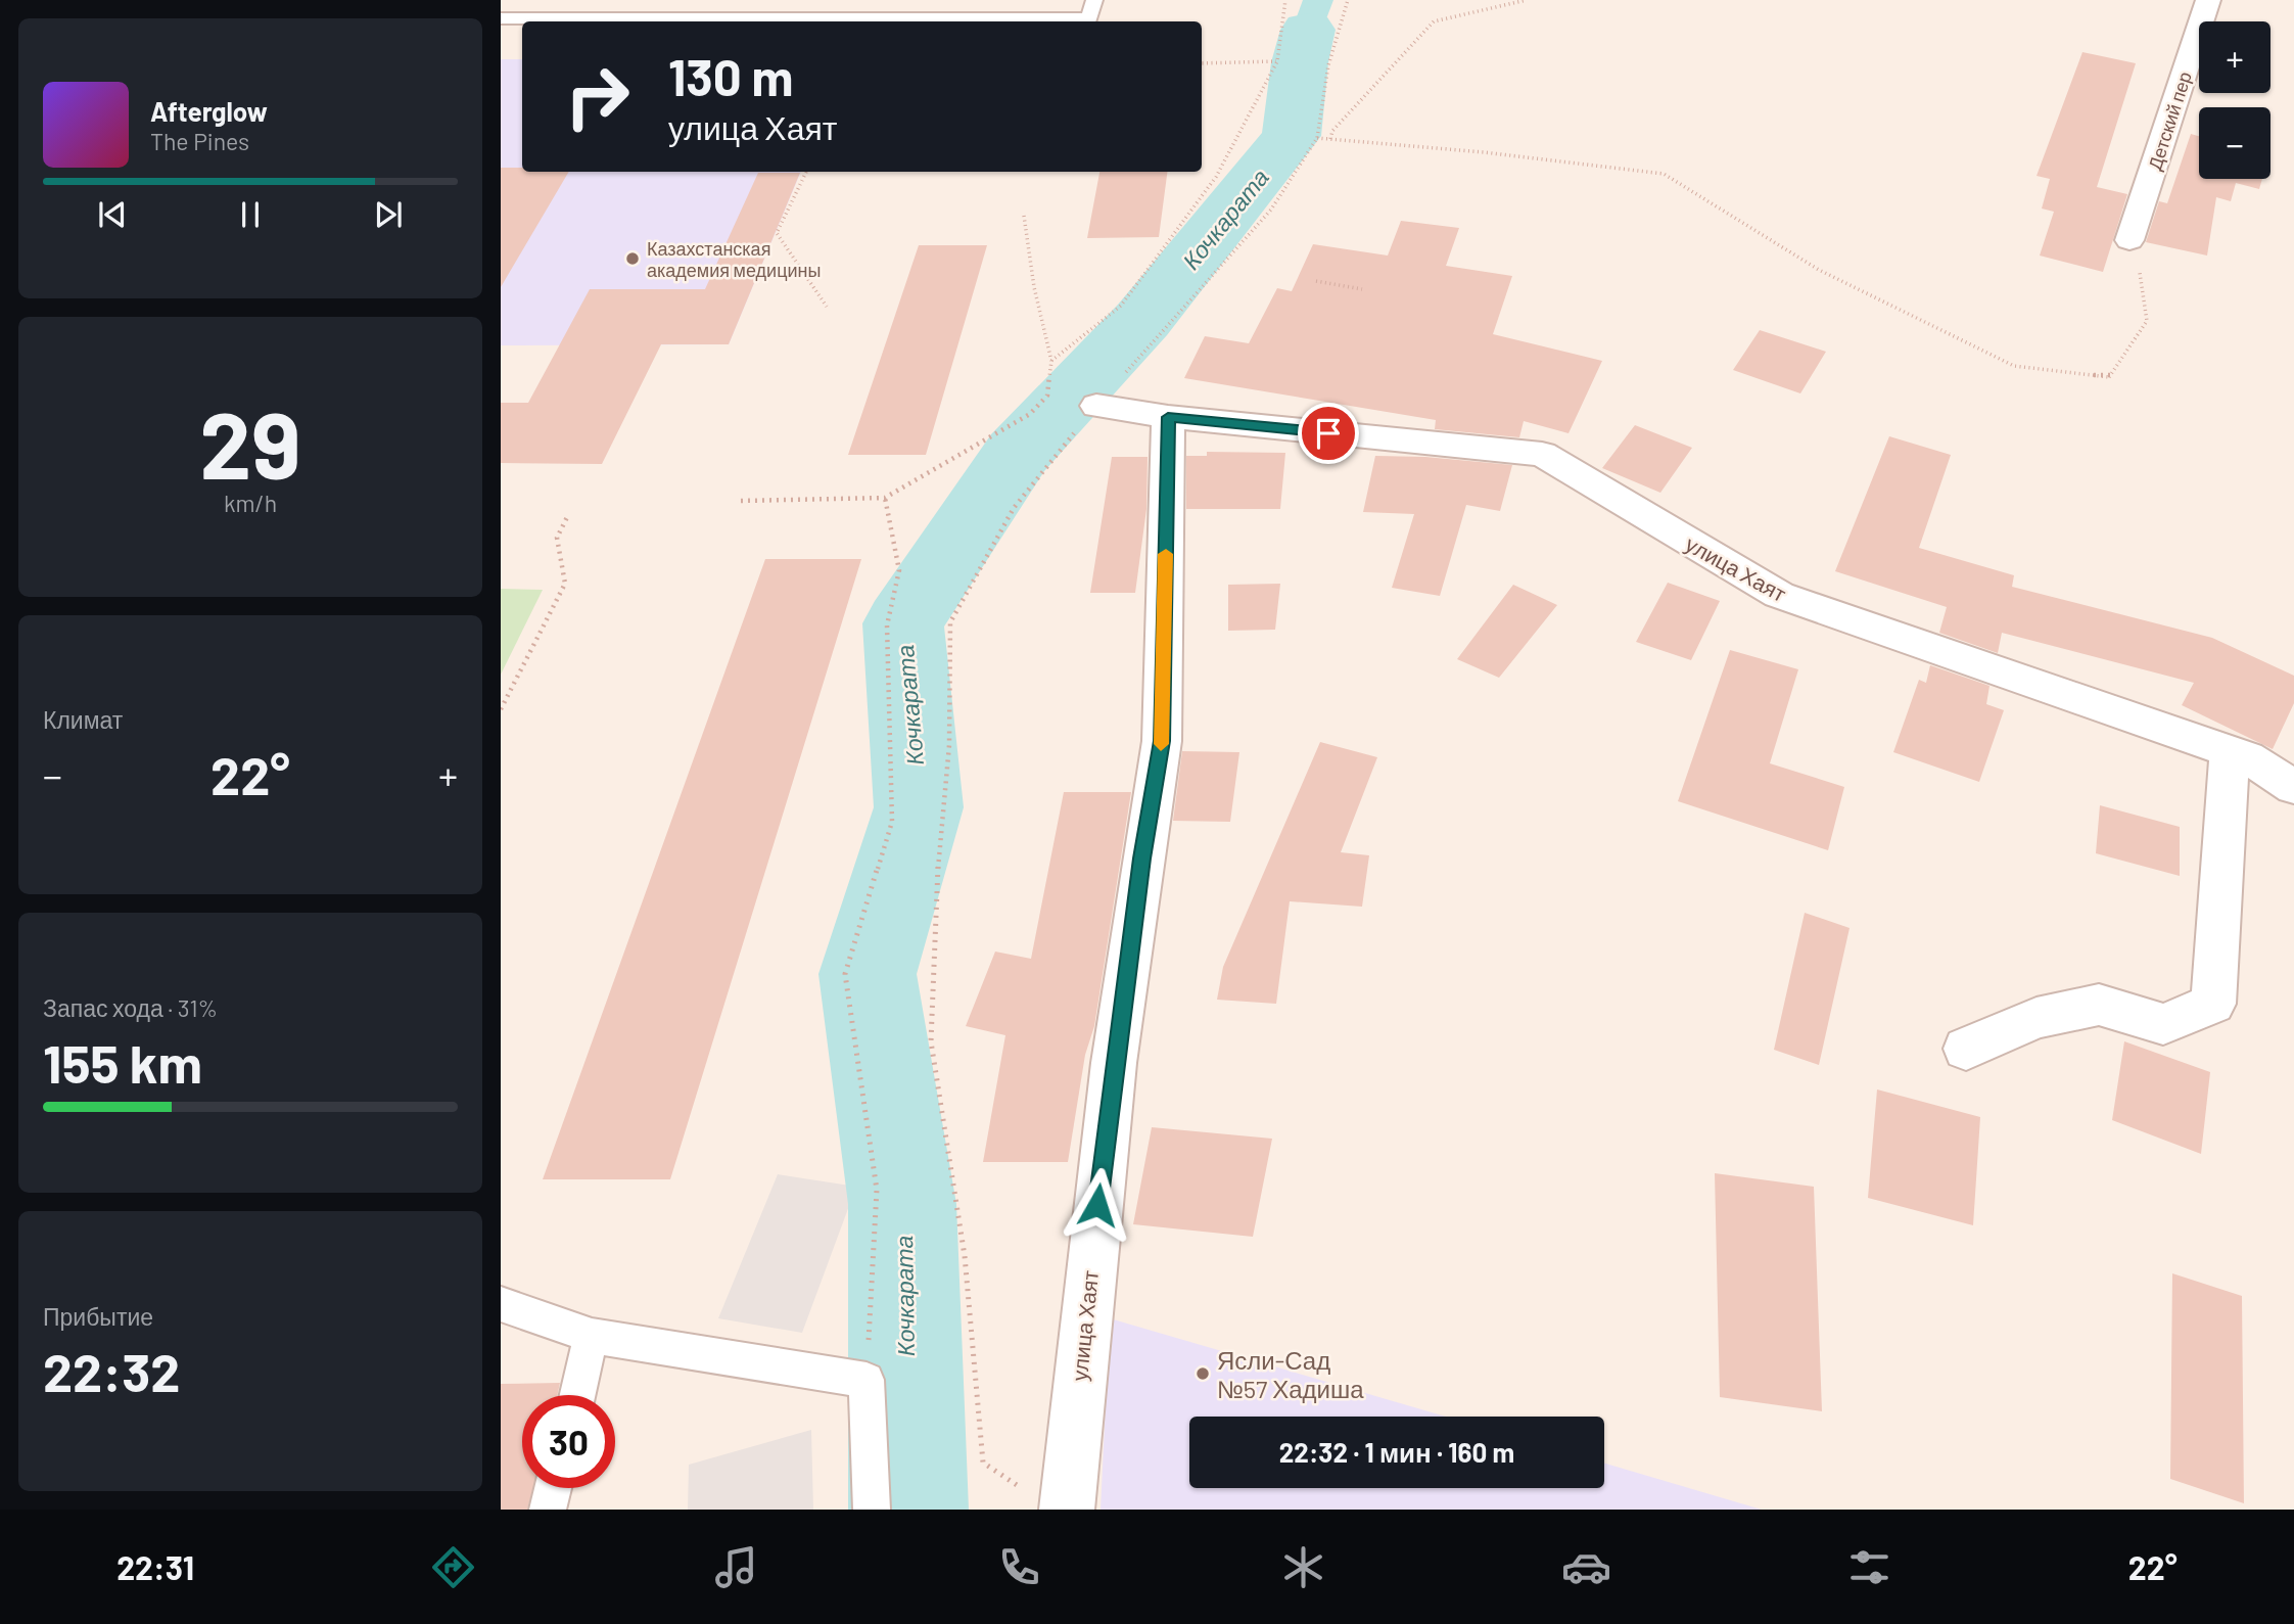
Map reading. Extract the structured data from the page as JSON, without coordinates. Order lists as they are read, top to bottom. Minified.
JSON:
{"streets":{"street":["Детский пер","улица Хаят"]},"water":["Кочкарата"],"places":["Казахстанская академия медицины","Ясли-Сад №57 Хадиша"],"page":{"map_buttons":["+","−"],"turn":["130 m","улица Хаят"],"song":["Afterglow","The Pines"],"tile":[["29","km/h"],"Климат",["Запас хода · 31%","155 km"],["Прибытие","22:32"]],"heat":["−","22°","+"],"limit":"30","trip":"22:32 · 1 мин · 160 m","tabs":["22:31","22°"]}}
